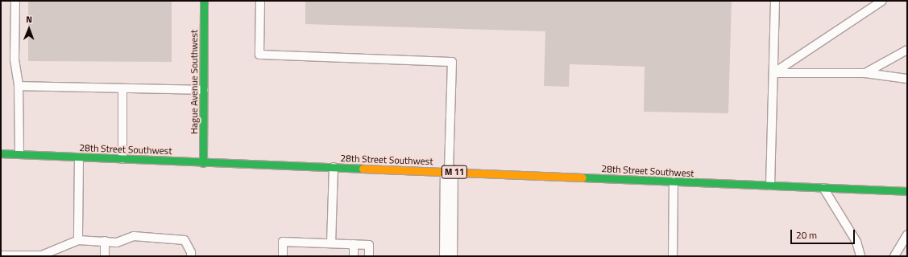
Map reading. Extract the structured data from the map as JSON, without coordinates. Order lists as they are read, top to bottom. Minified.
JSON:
{"streets":{"main road":["Hague Avenue Southwest","28th Street Southwest","M 11"]},"crossings":[["Hague Avenue Southwest","28th Street Southwest"]],"scale_bar":"20 m","north":"top"}
